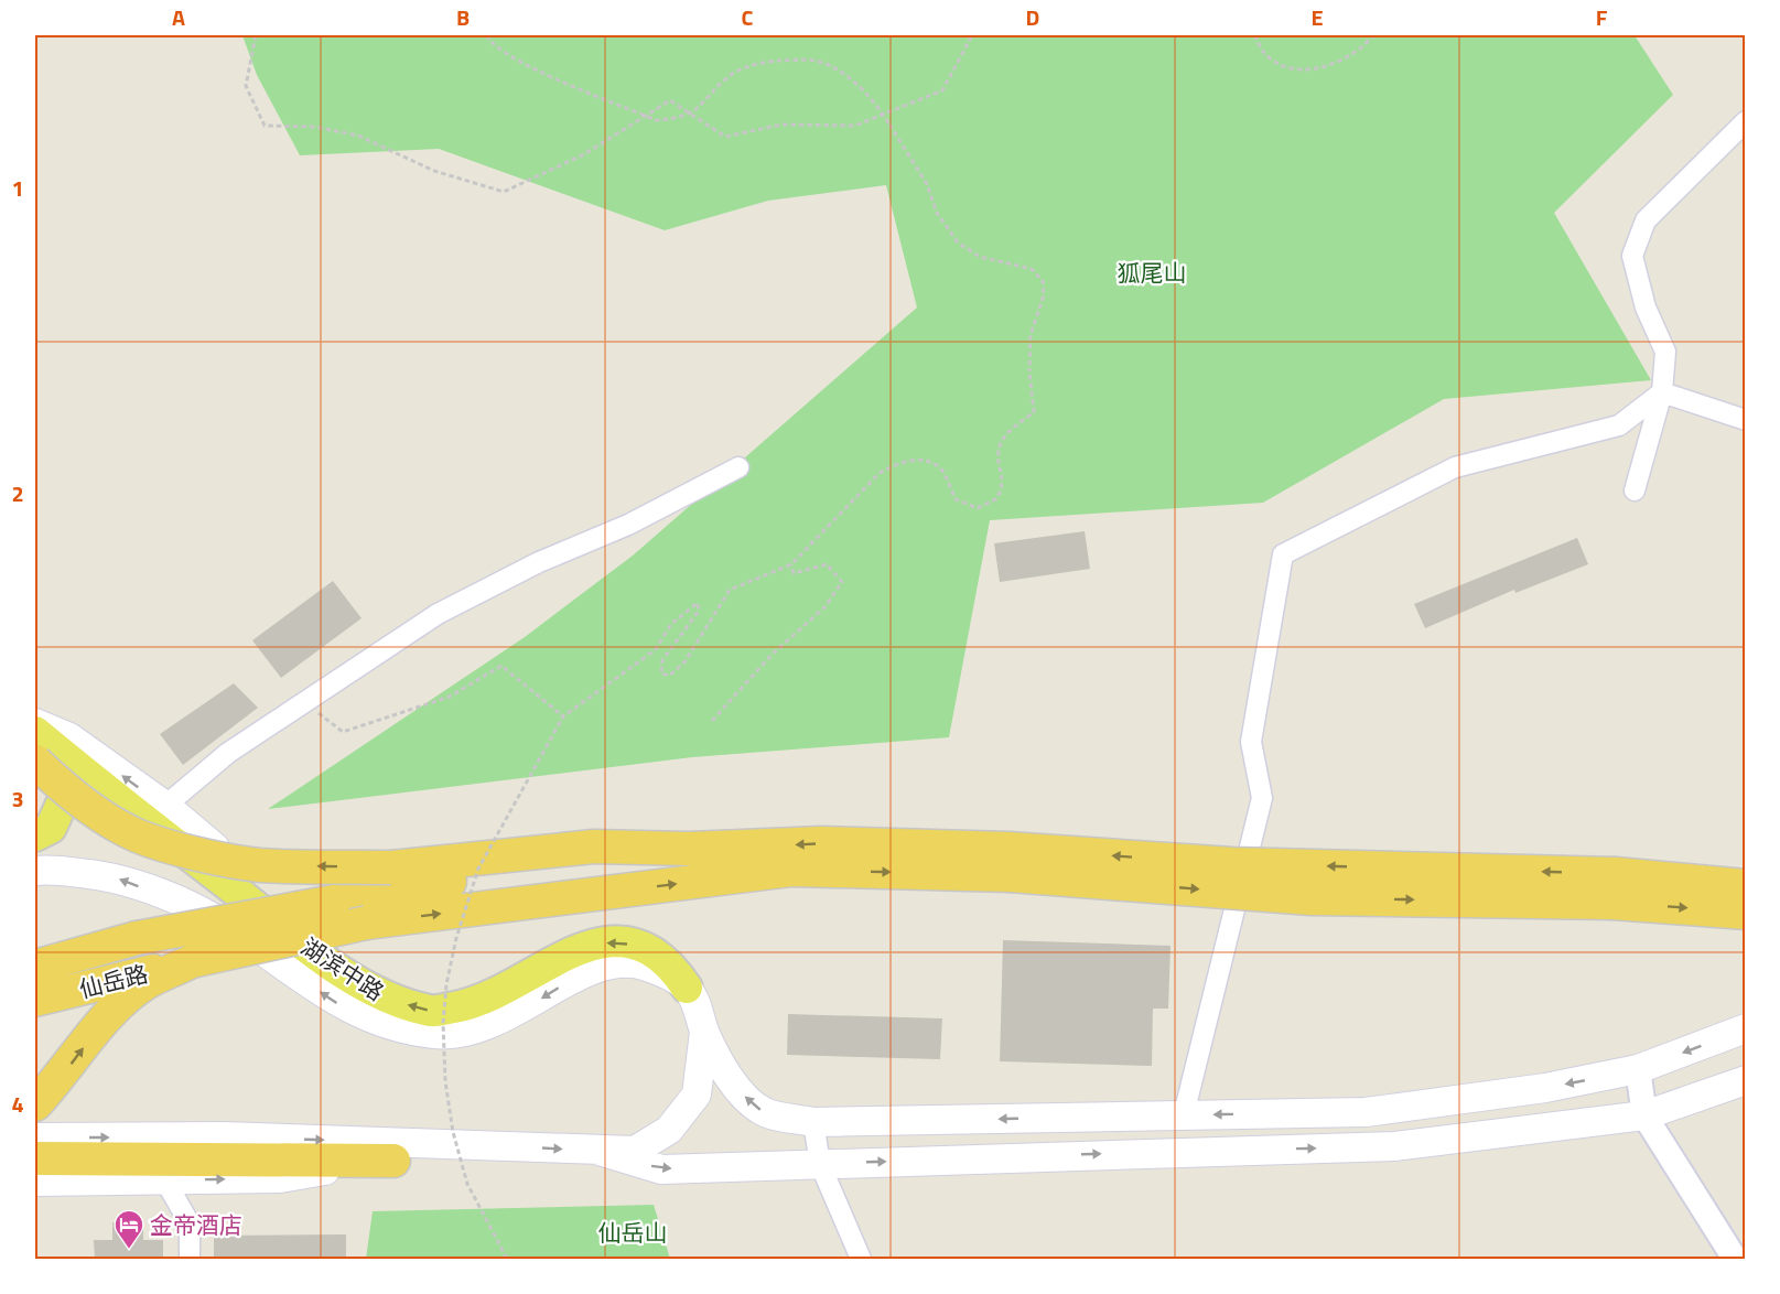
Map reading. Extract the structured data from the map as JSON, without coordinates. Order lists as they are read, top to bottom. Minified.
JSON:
{"streets":{"highway":["仙岳路"],"main road":["湖滨中路"]},"parks":["狐尾山","仙岳山"],"places":{"hotel":["金帝酒店"]},"grid":{"columns":["A","B","C","D","E","F"],"rows":["1","2","3","4"]}}
